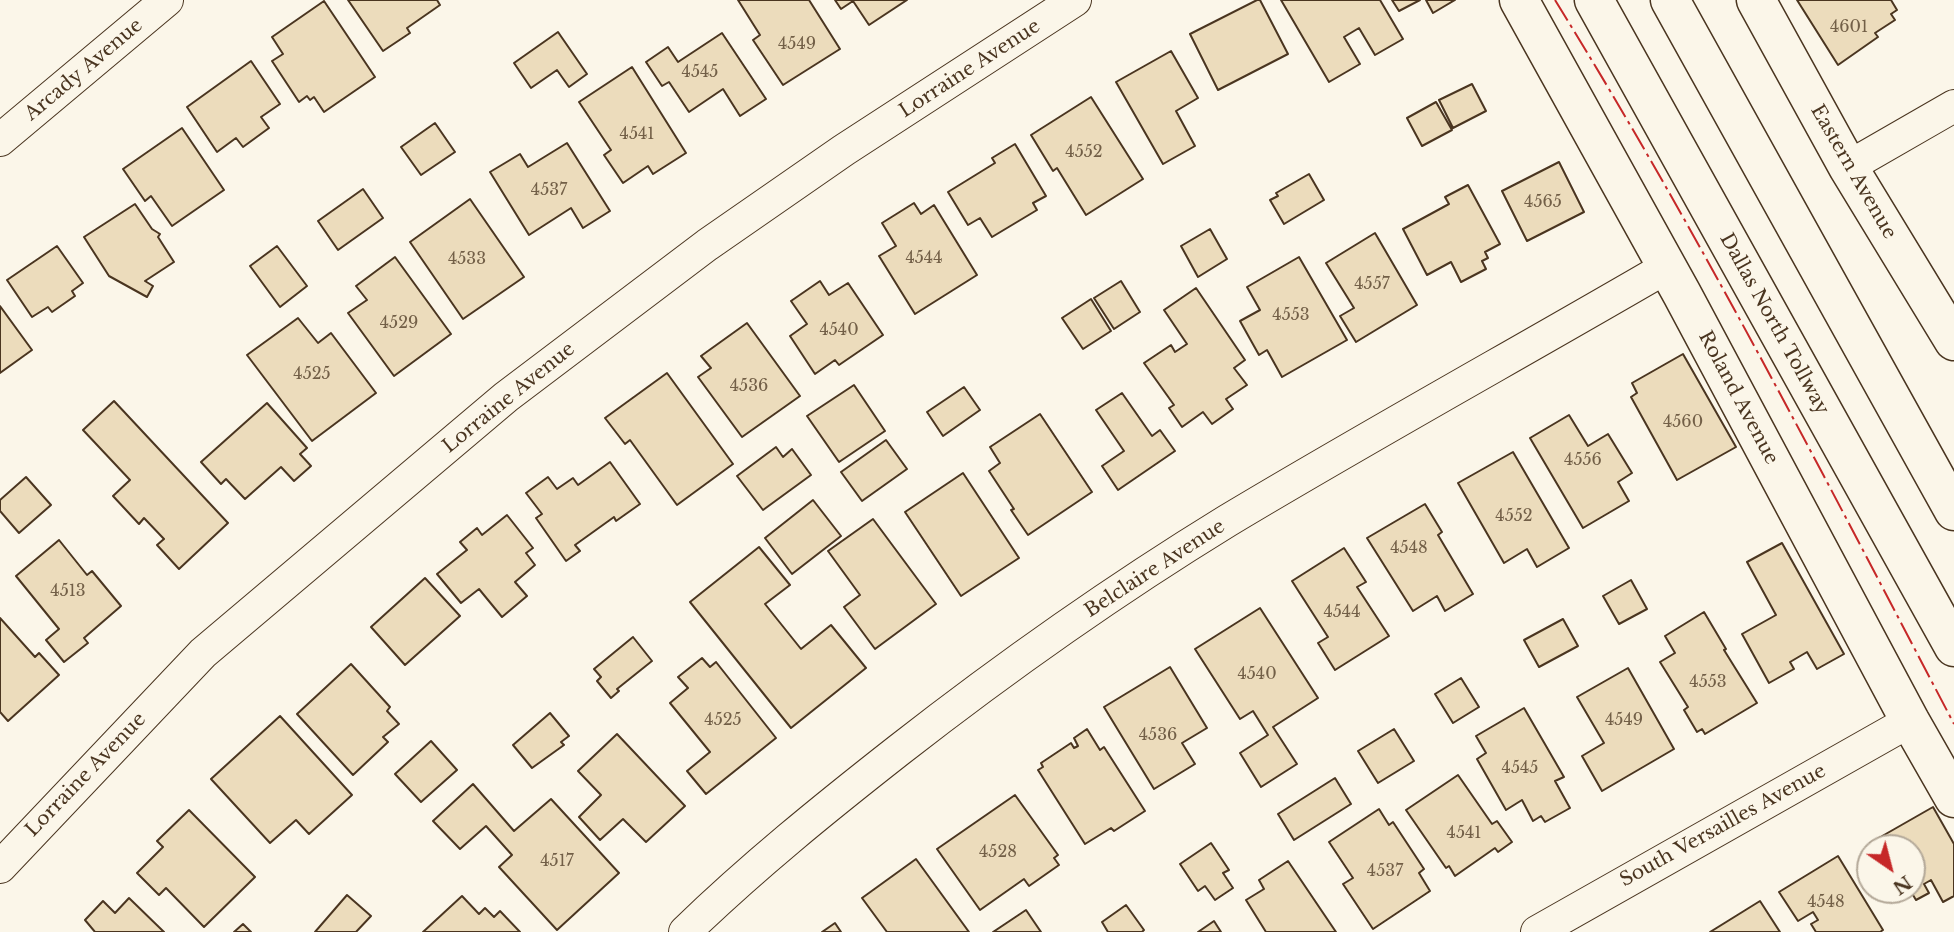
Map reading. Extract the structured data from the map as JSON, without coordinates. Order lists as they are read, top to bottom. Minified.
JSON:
{"streets":{"main road":["Eastern Avenue","Dallas North Tollway","Roland Avenue"],"street":["Lorraine Avenue","Arcady Avenue","Belclaire Avenue","South Versailles Avenue"]},"crossings":[["Roland Avenue","Belclaire Avenue"],["Roland Avenue","South Versailles Avenue"]],"house_numbers":["4601","4549","4545","4541","4552","4537","4565","4544","4533","4557","4553","4529","4540","4525","4536","4560","4556","4552","4548","4513","4544","4540","4553","4525","4549","4536","4545","4541","4528","4517","4537","4548"],"north":"bottom right"}
